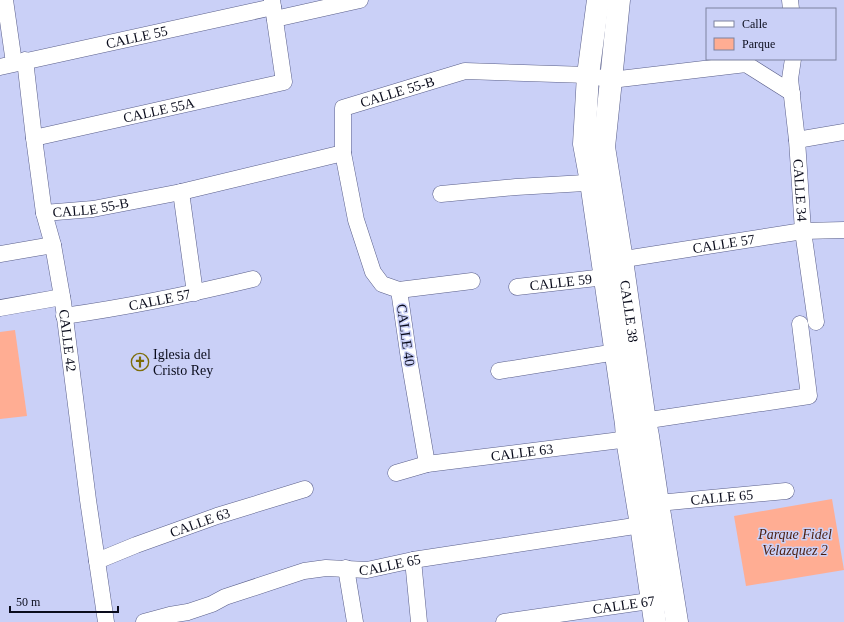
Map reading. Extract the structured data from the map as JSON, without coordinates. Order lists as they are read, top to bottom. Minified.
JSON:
{"streets":{"street":["CALLE 55","CALLE 55-B","CALLE 55A","CALLE 34","CALLE 57","CALLE 59","CALLE 38","CALLE 40","CALLE 42","CALLE 63","CALLE 65","CALLE 67"]},"crossings":[["CALLE 55","CALLE 55A"],["CALLE 55","CALLE 42"],["CALLE 55-B","CALLE 34"],["CALLE 55-B","CALLE 38"],["CALLE 55-B","CALLE 40"],["CALLE 55-B","CALLE 42"],["CALLE 55A","CALLE 42"],["CALLE 34","CALLE 57"],["CALLE 57","CALLE 59"],["CALLE 57","CALLE 38"],["CALLE 57","CALLE 42"],["CALLE 59","CALLE 38"],["CALLE 38","CALLE 63"],["CALLE 38","CALLE 65"],["CALLE 38","CALLE 67"],["CALLE 40","CALLE 63"],["CALLE 42","CALLE 63"]],"parks":["Parque Fidel Velazquez 2"],"places":{"church":["Iglesia del Cristo Rey"]},"legend":["Calle","Parque"],"scale_bar":"50 m"}
